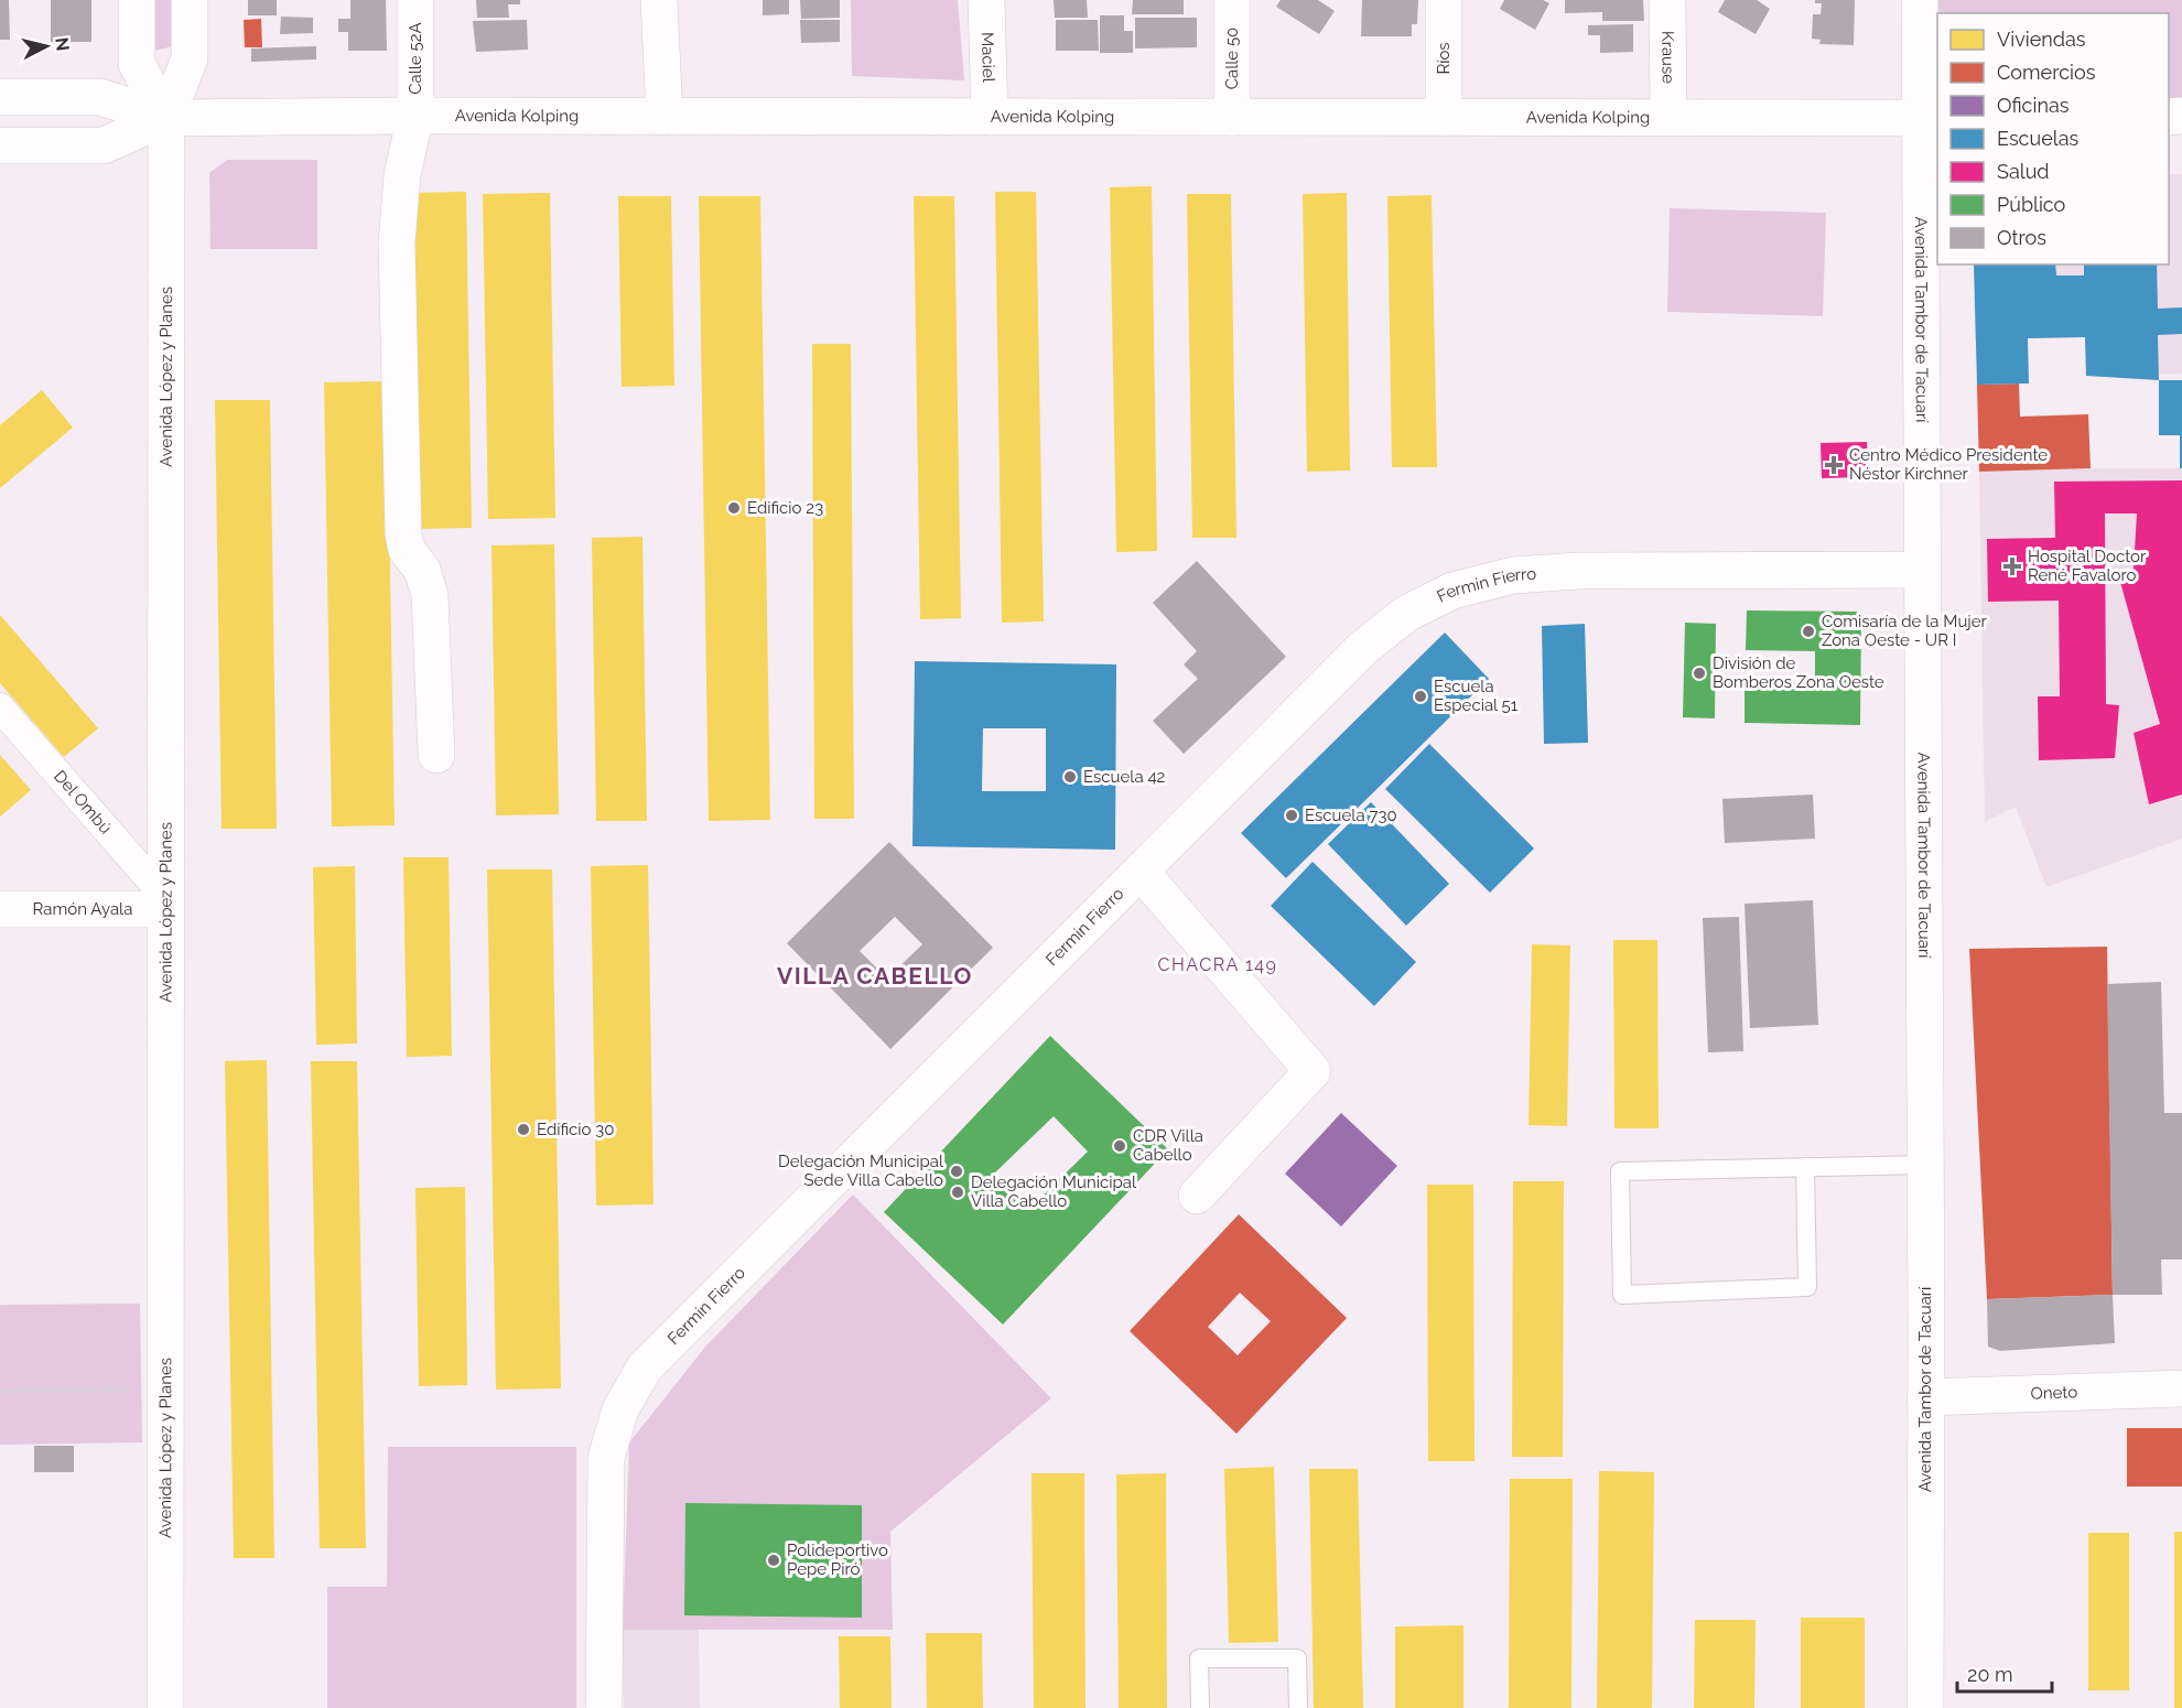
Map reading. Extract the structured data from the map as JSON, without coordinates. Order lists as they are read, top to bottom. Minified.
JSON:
{"streets":{"main road":["Calle 52A","Maciel","Calle 50","Ríos","Krause","Avenida Kolping","Avenida Tambor de Tacuarí","Avenida López y Planes","Fermin Fierro","Ramón Ayala","Oneto"],"street":["Del Ombú"]},"crossings":[["Calle 52A","Avenida Kolping"],["Maciel","Avenida Kolping"],["Calle 50","Avenida Kolping"],["Ríos","Avenida Kolping"],["Krause","Avenida Kolping"],["Avenida Kolping","Avenida Tambor de Tacuarí"],["Avenida Kolping","Avenida López y Planes"],["Avenida Tambor de Tacuarí","Fermin Fierro"],["Avenida Tambor de Tacuarí","Oneto"],["Avenida López y Planes","Del Ombú"],["Avenida López y Planes","Ramón Ayala"],["Del Ombú","Ramón Ayala"]],"districts":["CHACRA 149","VILLA CABELLO"],"places":{"health":["Centro Médico Presidente Néstor Kirchner","Hospital Doctor René Favaloro"],"other":["Edificio 23","Comisaría de la Mujer Zona Oeste - UR I","División de Bomberos Zona Oeste","Escuela Especial 51","Escuela 42","Escuela 730","Edificio 30","CDR Villa Cabello","Delegación Municipal Sede Villa Cabello","Delegación Municipal Villa Cabello","Polideportivo Pepe Piró"]},"legend":["Viviendas","Comercios","Oficinas","Escuelas","Salud","Público","Otros"],"scale_bar":"20 m","north":"right"}
